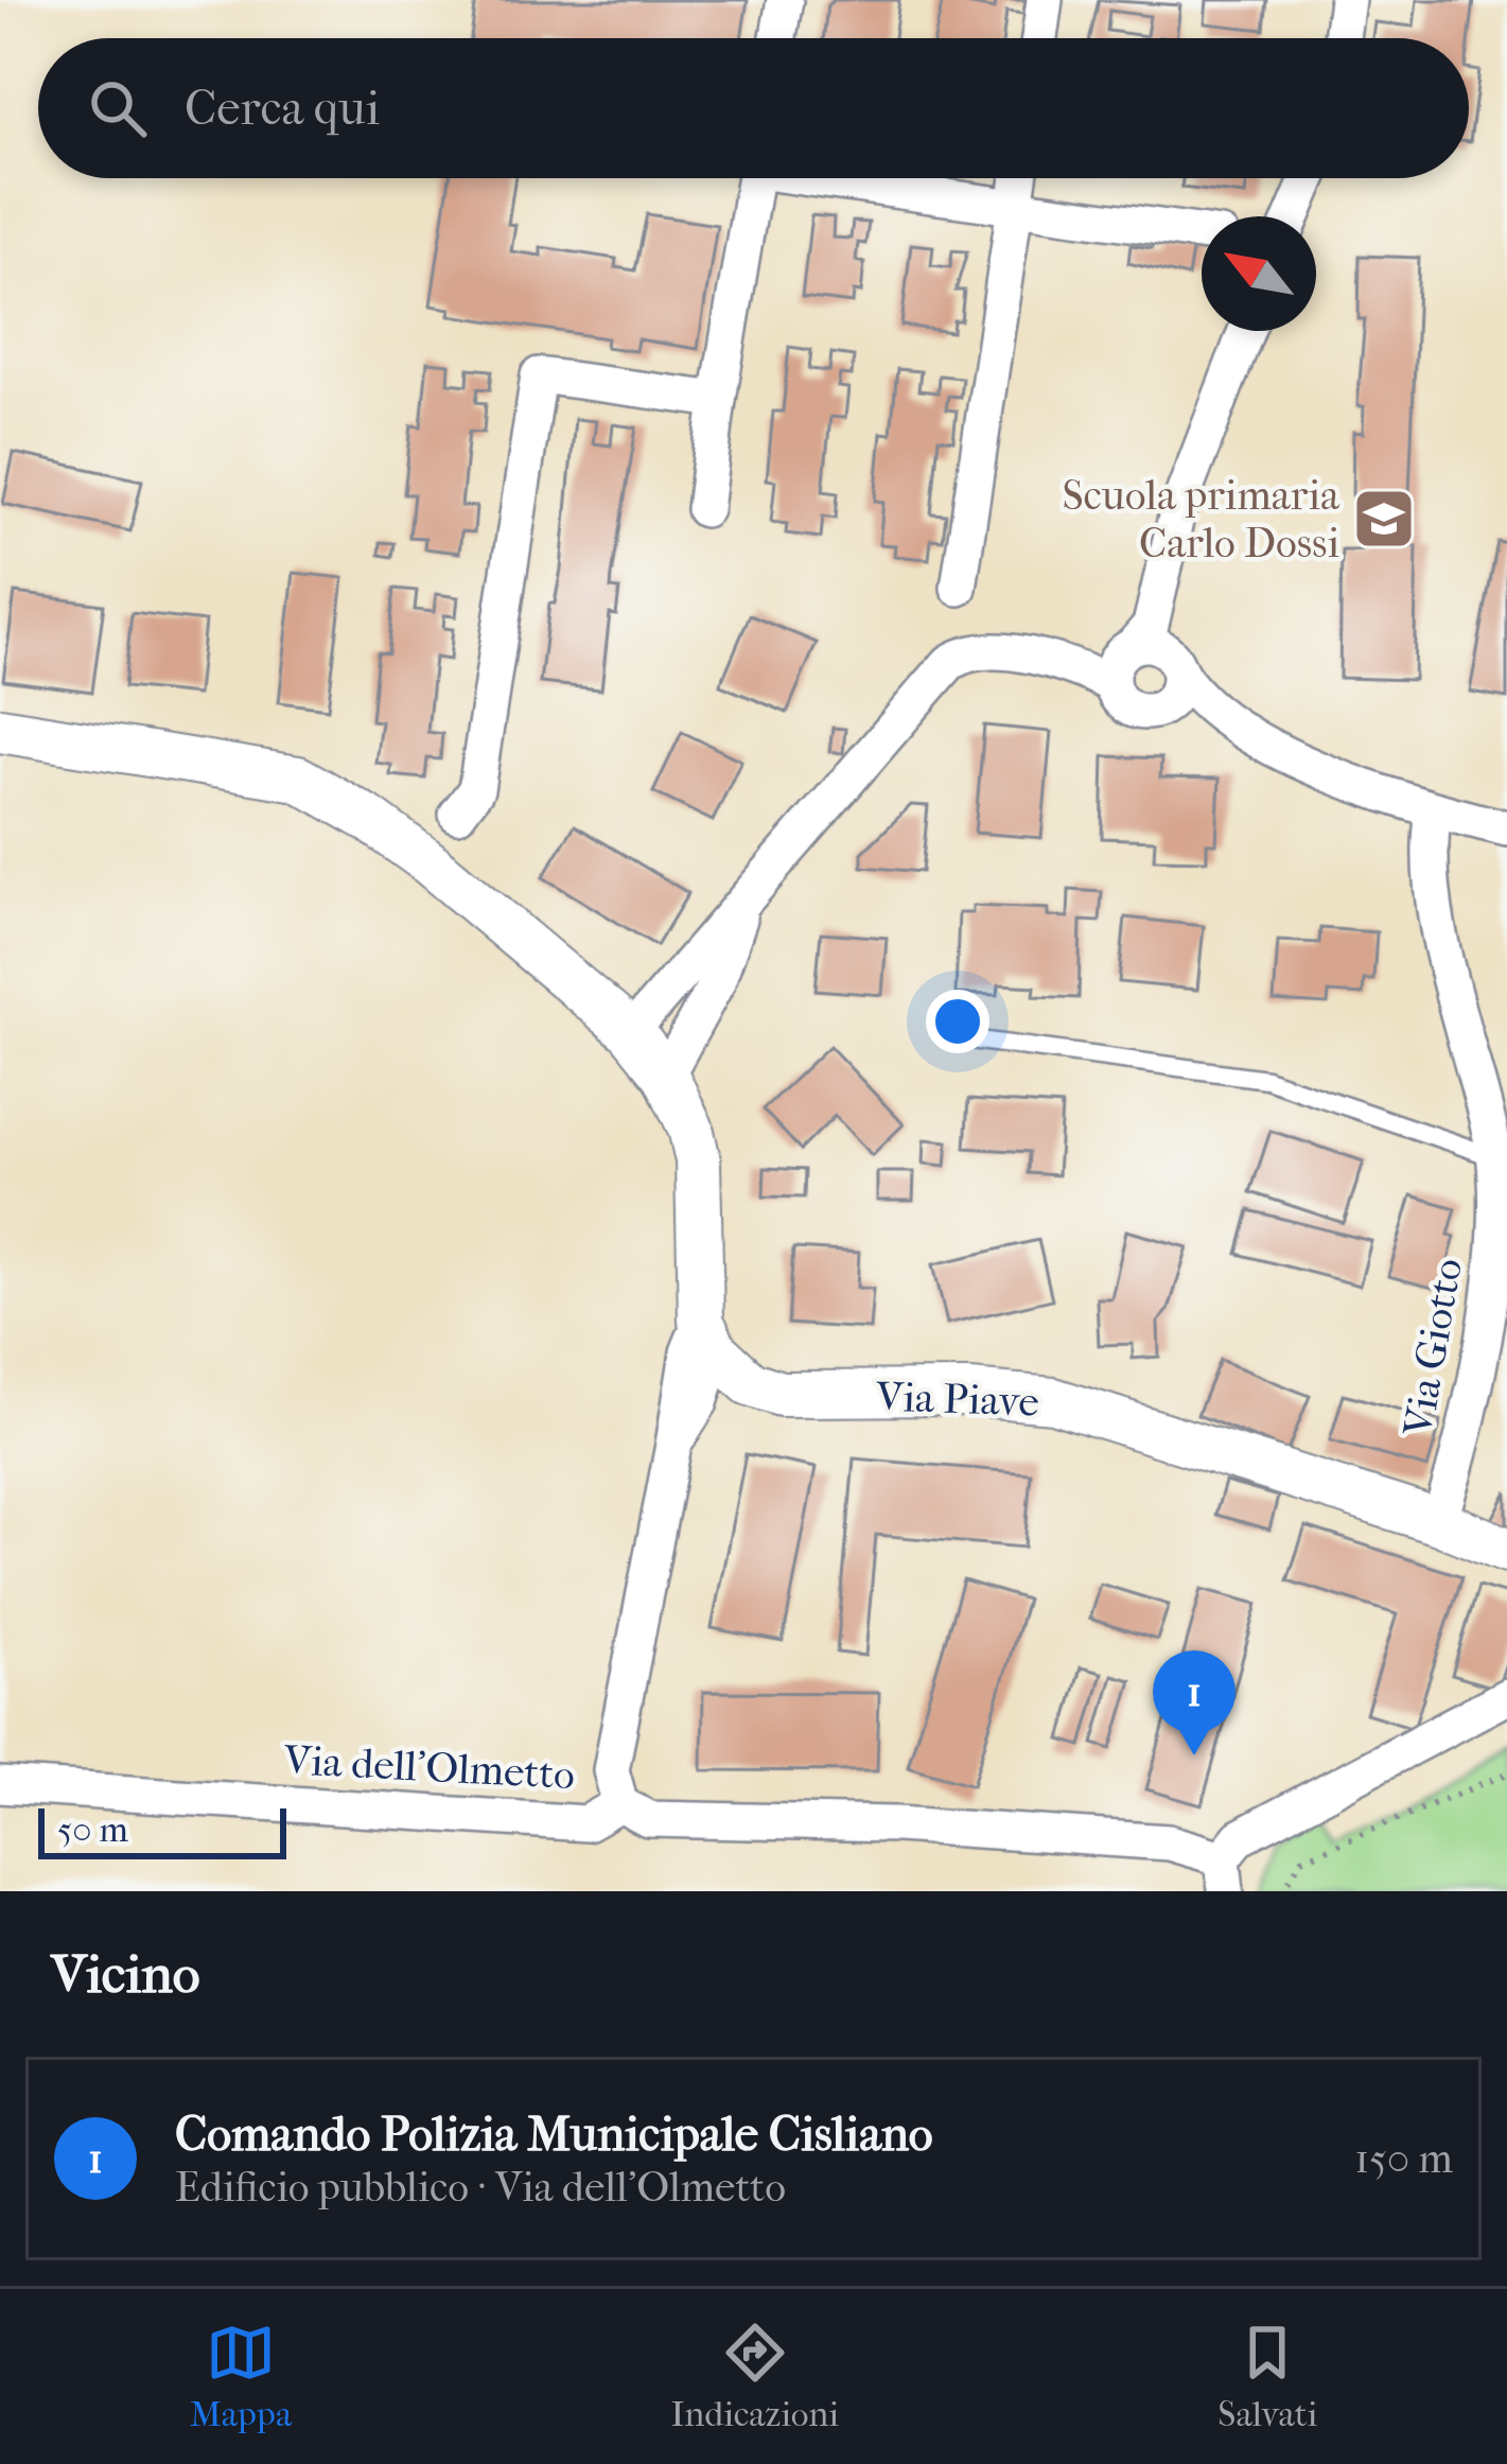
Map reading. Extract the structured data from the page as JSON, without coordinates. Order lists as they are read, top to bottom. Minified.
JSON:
{"streets":{"street":["Via Giotto","Via Piave","Via dell'Olmetto"]},"crossings":[["Via Giotto","Via Piave"]],"places":{"school or university":["Scuola primaria Carlo Dossi"]},"scale_bar":"50 m","north":"top left","page":{"search":"Cerca qui","pins":"1","scale":"50 m","heading":"Vicino","list":[{"mark":"1","name":"Comando Polizia Municipale Cisliano","note":"Edificio pubblico · Via dell'Olmetto","value":"150 m"}],"nav":["Mappa","Indicazioni","Salvati"]}}
